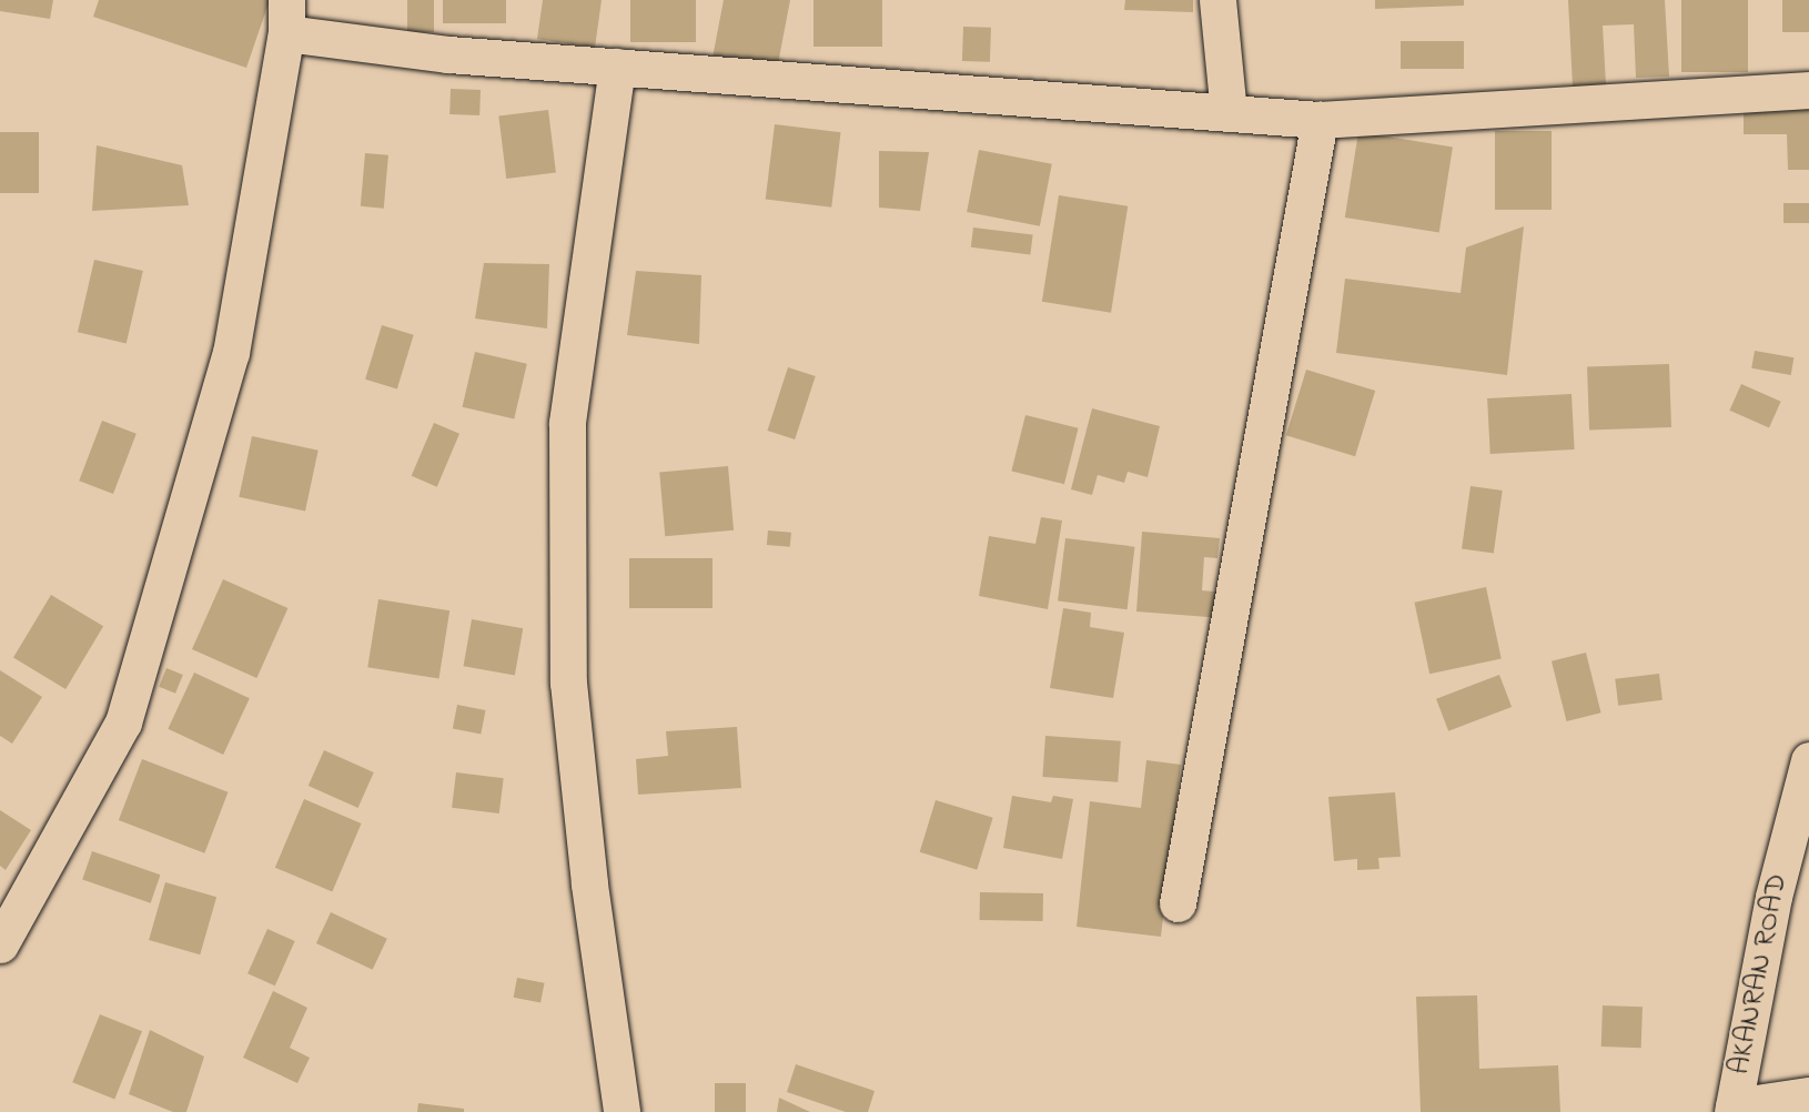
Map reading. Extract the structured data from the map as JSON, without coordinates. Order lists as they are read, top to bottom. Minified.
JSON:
{"streets":{"street":["AKANRAN ROAD"]}}
